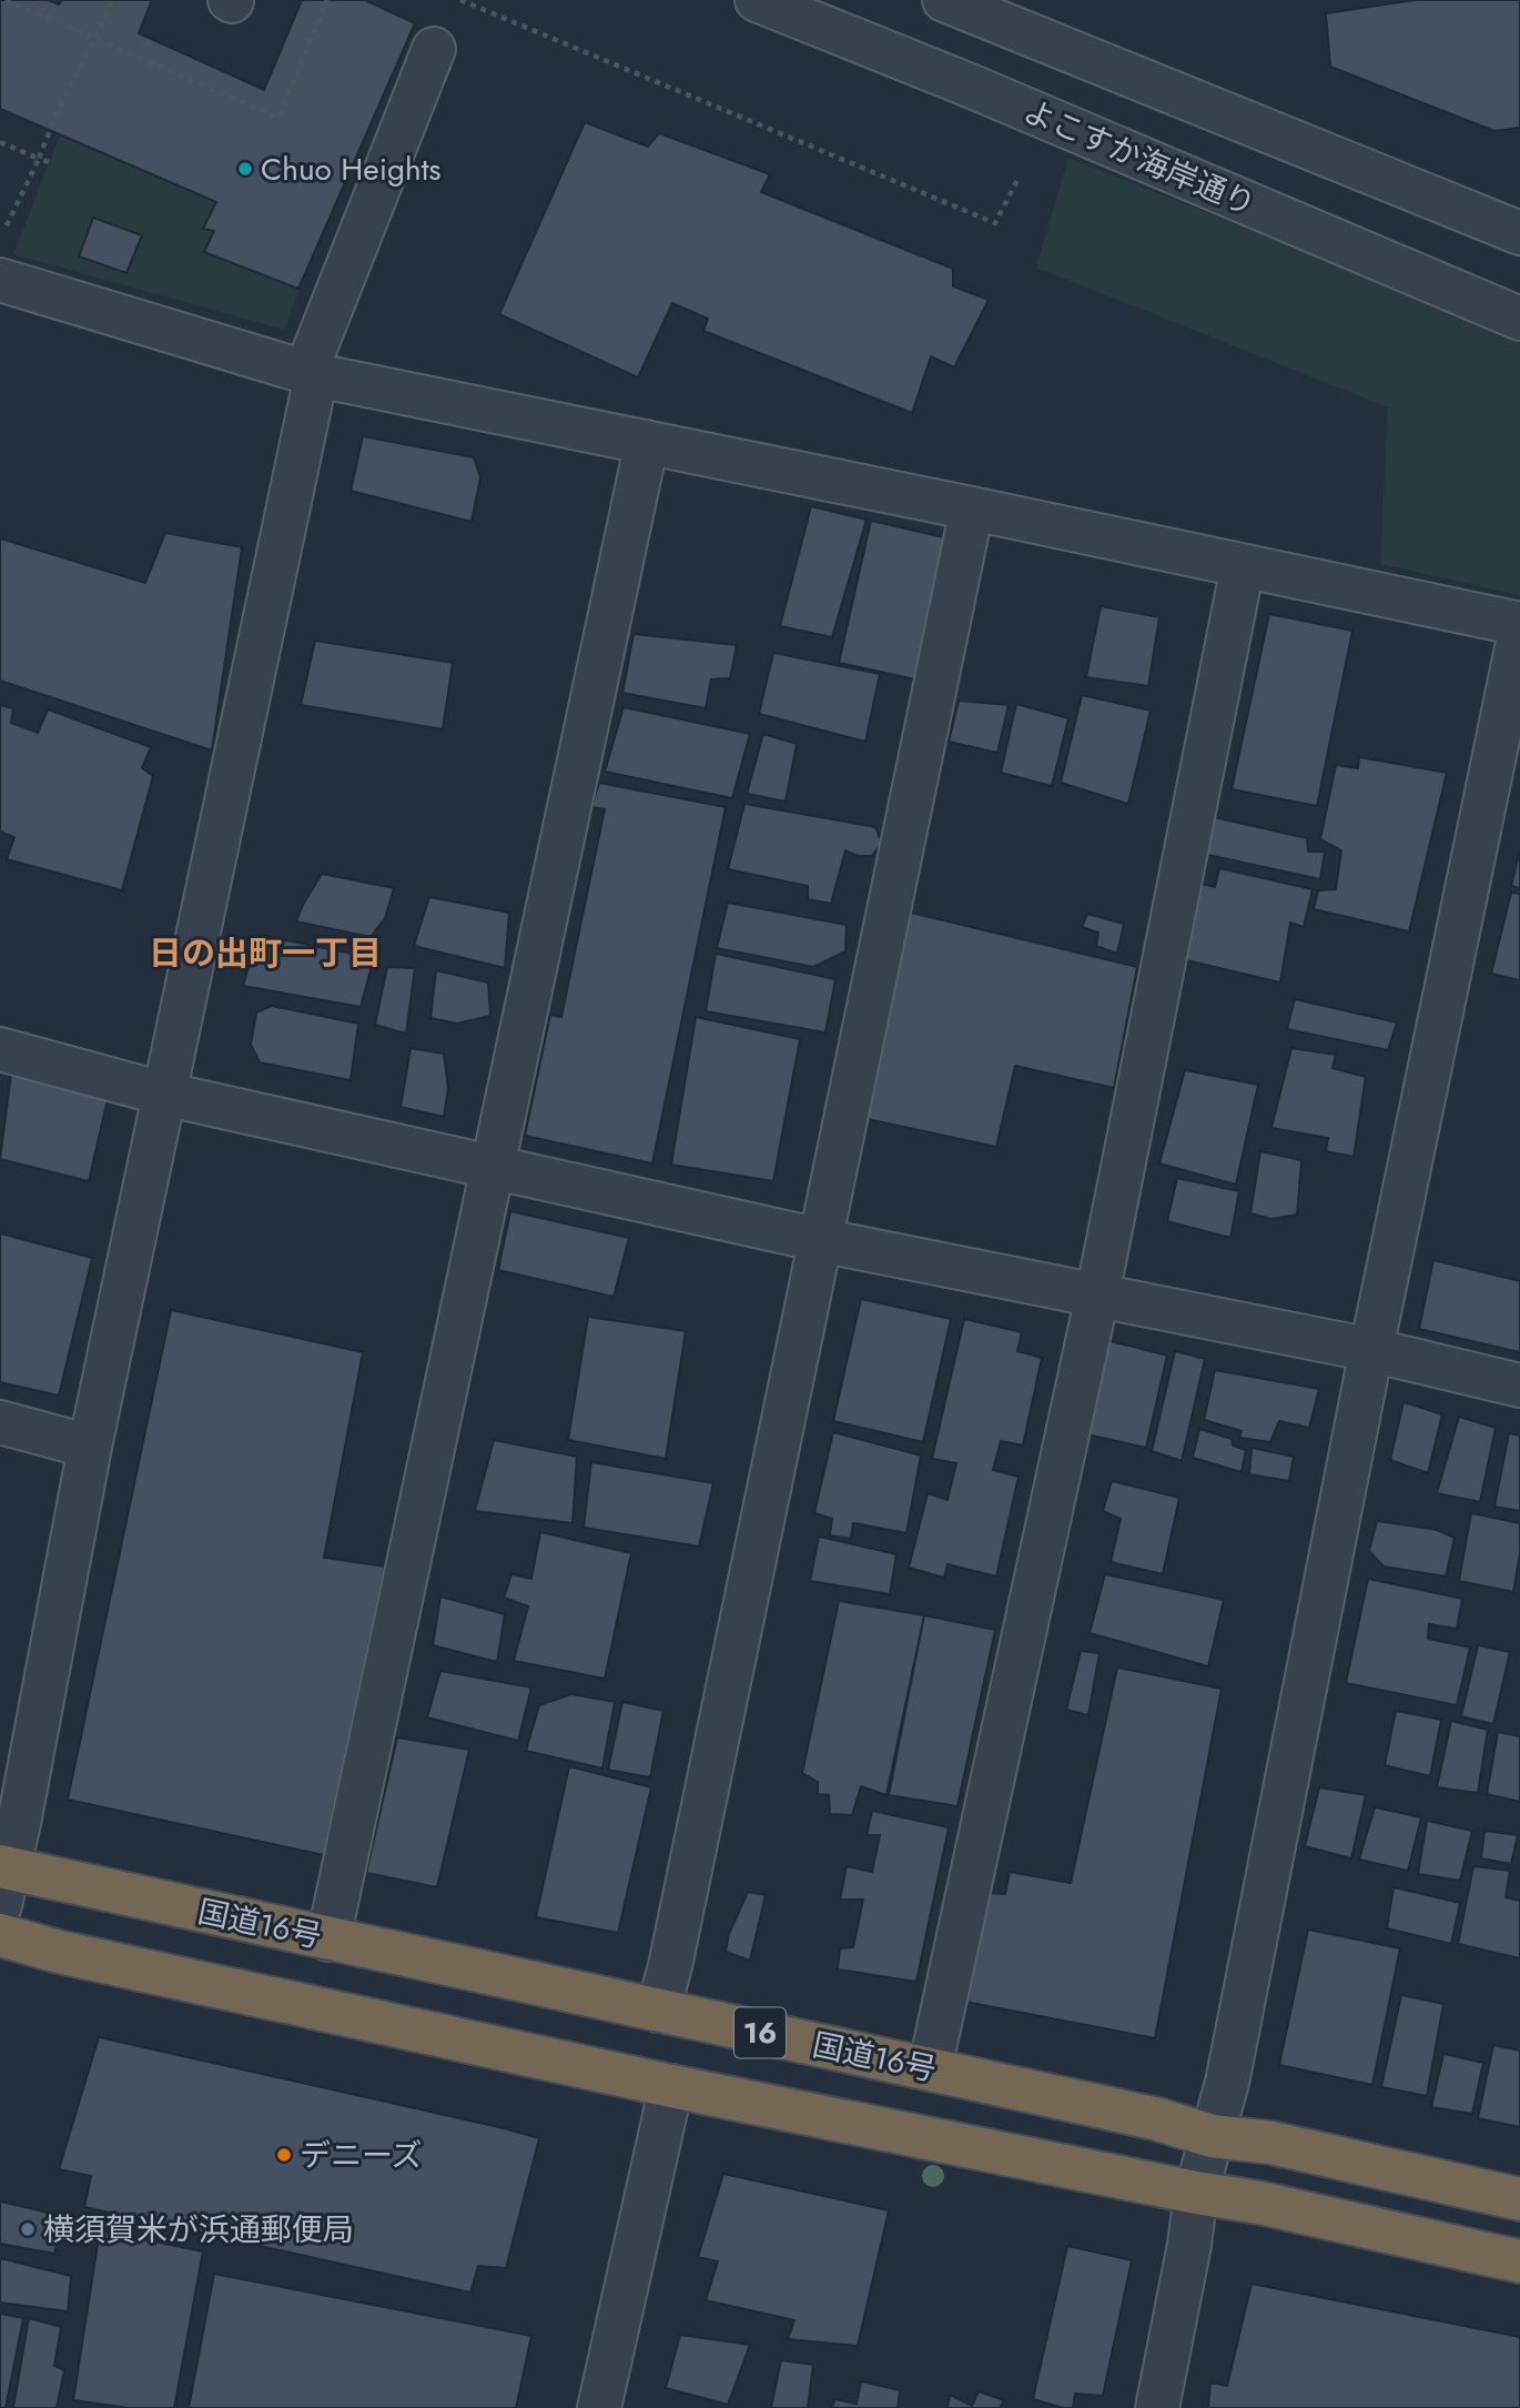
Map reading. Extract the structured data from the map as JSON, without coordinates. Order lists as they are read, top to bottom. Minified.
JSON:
{"streets":{"highway":["国道16号","16"],"street":["よこすか海岸通り"]},"districts":["日の出町一丁目"],"places":["Chuo Heights","デニーズ","横須賀米が浜通郵便局"]}
